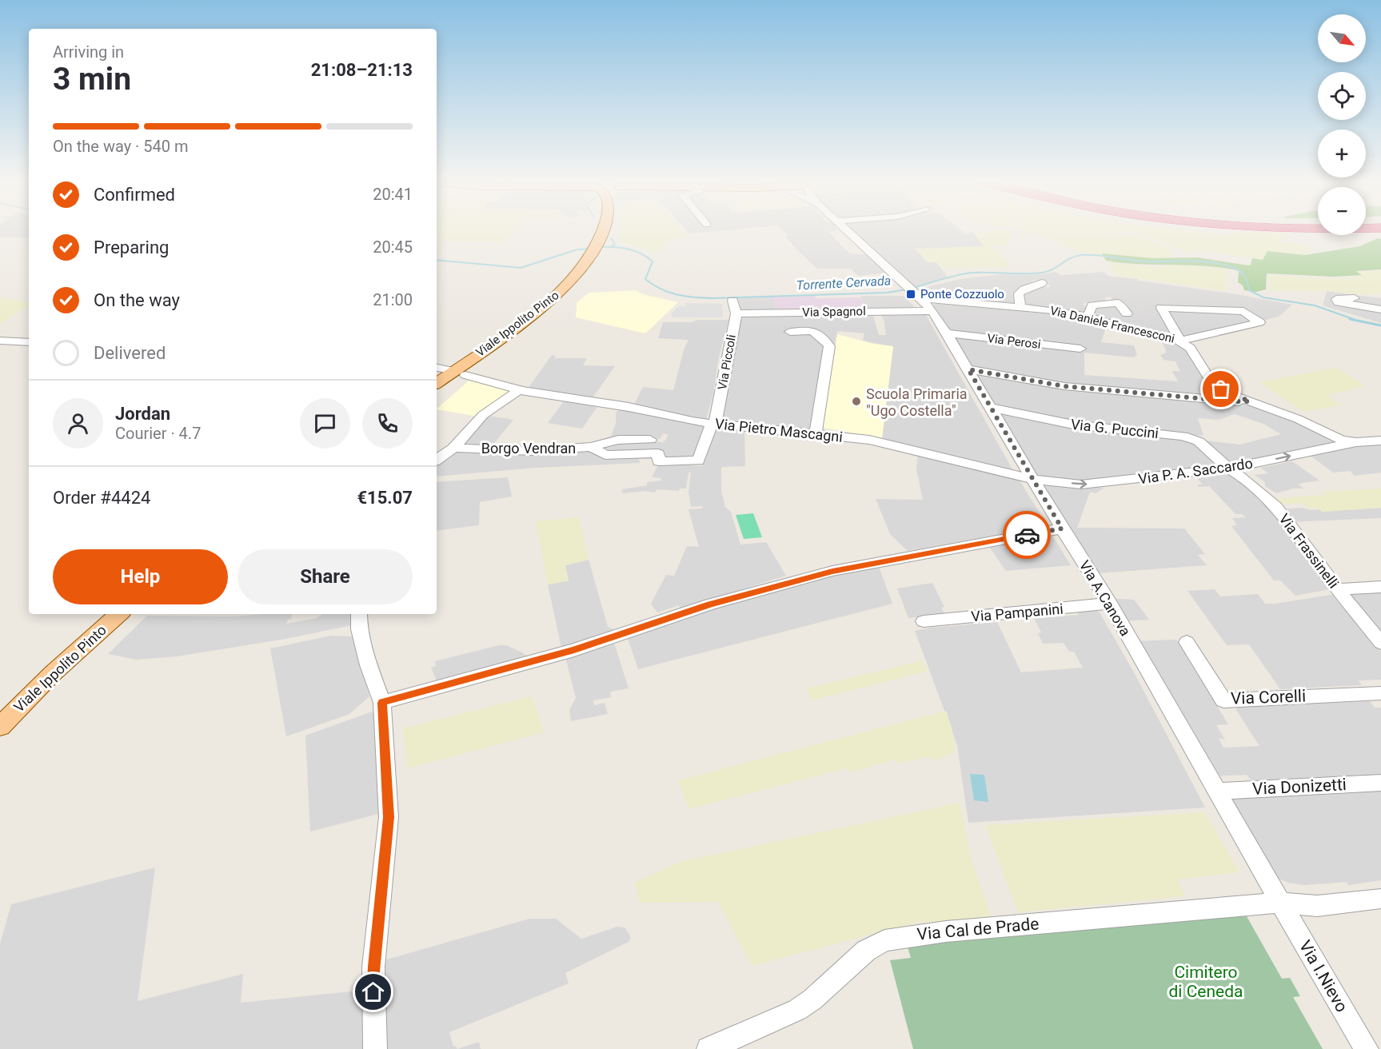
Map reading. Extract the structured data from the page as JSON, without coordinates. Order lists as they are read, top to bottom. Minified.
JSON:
{"streets":{"main road":["Viale Ippolito Pinto"],"street":["Via Spagnol","Via Daniele Francesconi","Via Perosi","Via Piccoli","Via G. Puccini","Via Pietro Mascagni","Borgo Vendran","Via P. A. Saccardo","Via Frassinelli","Via A.Canova","Via Pampanini","Via Corelli","Via Donizetti","Via Cal de Prade","Via I.Nievo"]},"crossings":[["Via Spagnol","Via Piccoli"],["Via Spagnol","Via A.Canova"],["Viale Ippolito Pinto","Via Pietro Mascagni"],["Via Daniele Francesconi","Via P. A. Saccardo"],["Via Daniele Francesconi","Via A.Canova"],["Via Perosi","Via A.Canova"],["Via Piccoli","Via Pietro Mascagni"],["Via Piccoli","Borgo Vendran"],["Via G. Puccini","Via P. A. Saccardo"],["Via G. Puccini","Via Frassinelli"],["Via G. Puccini","Via A.Canova"],["Via Pietro Mascagni","Borgo Vendran"],["Via Pietro Mascagni","Via P. A. Saccardo"],["Via Pietro Mascagni","Via A.Canova"],["Via P. A. Saccardo","Via Frassinelli"],["Via P. A. Saccardo","Via A.Canova"],["Via A.Canova","Via Pampanini"],["Via A.Canova","Via Donizetti"],["Via A.Canova","Via Cal de Prade"],["Via A.Canova","Via I.Nievo"],["Via Cal de Prade","Via I.Nievo"]],"water":["Torrente Cervada"],"parks":["Cimitero di Ceneda"],"places":{"transit":["Ponte Cozzuolo"],"other":["Scuola Primaria \"Ugo Costella\""]},"north":"bottom right","page":{"map_buttons":["+","−"],"heading":["3 min","Arriving in","21:08–21:13"],"panel":["Jordan","Courier · 4.7","Order #4424","€15.07"],"bar":"On the way · 540 m","list":[["Confirmed","20:41"],["Preparing","20:45"],["On the way","21:00"],"Delivered"],"buttons":["Help","Share"]}}
